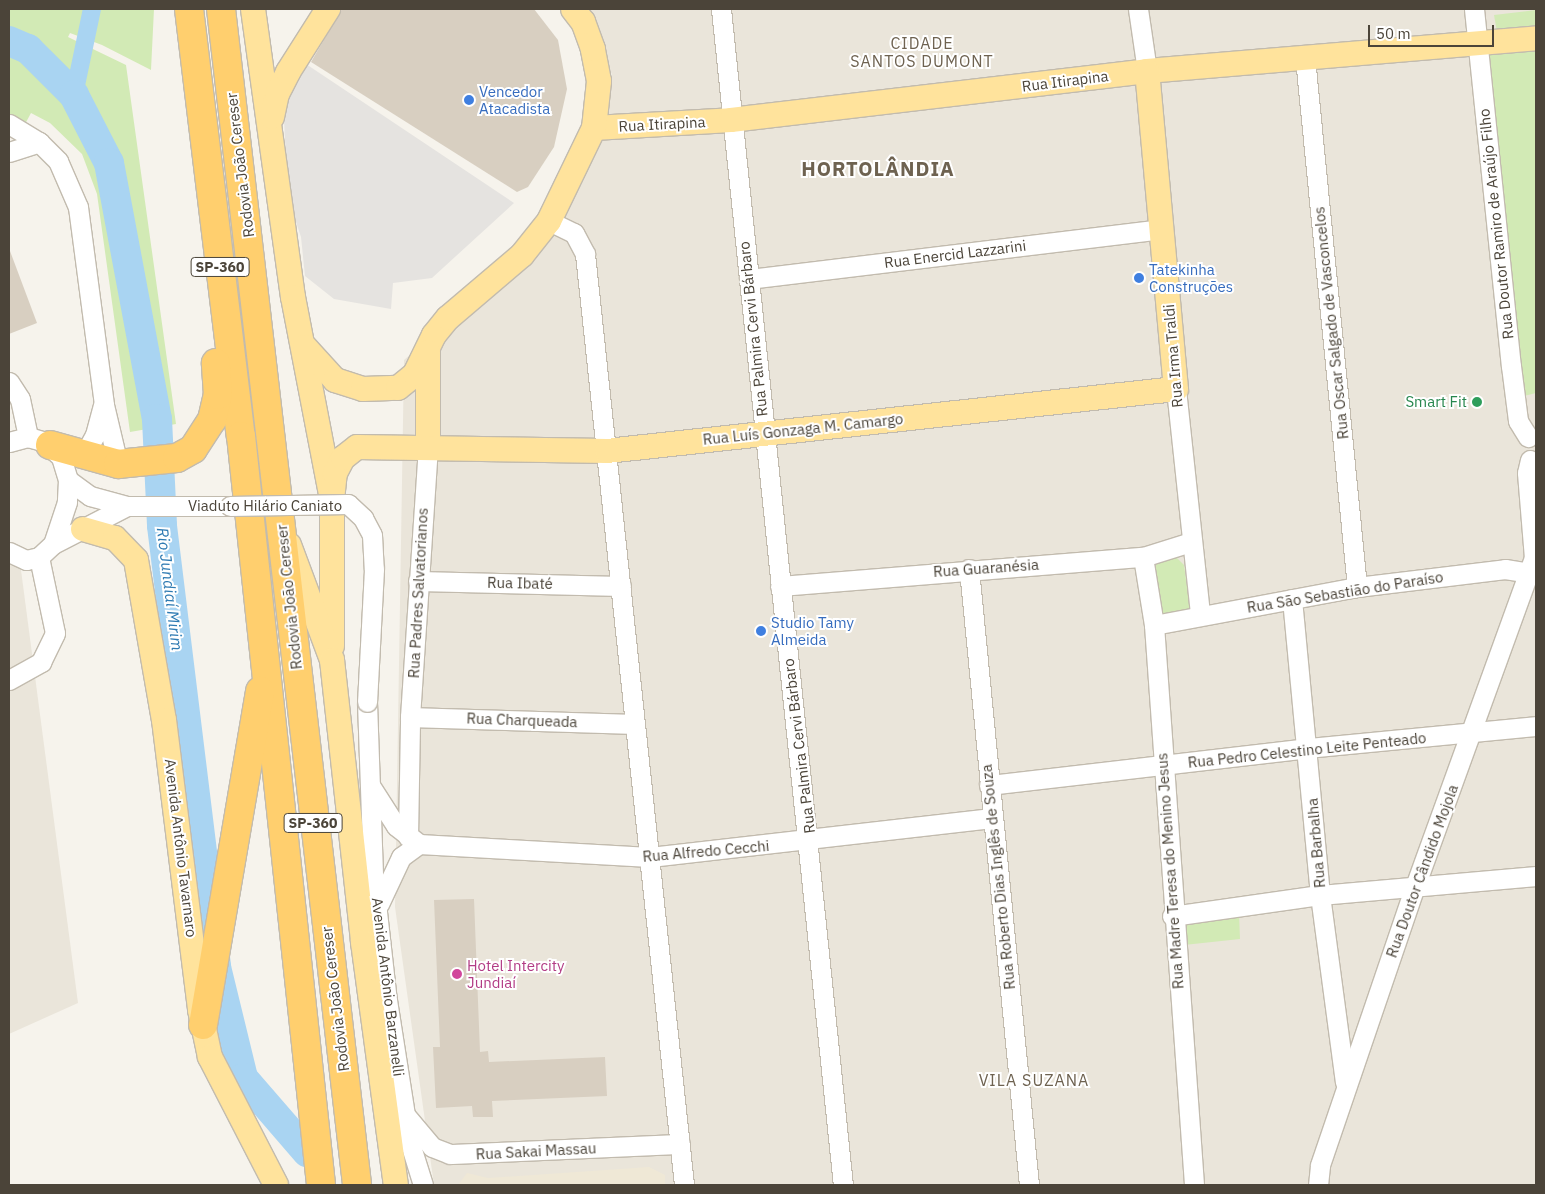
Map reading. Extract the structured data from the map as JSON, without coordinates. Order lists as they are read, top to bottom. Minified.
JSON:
{"streets":{"highway":["Rodovia João Cereser","SP-360"],"main road":["Rua Itirapina","Rua Irma Traldi","Rua Luís Gonzaga M. Camargo","Rua Padres Salvatorianos","Avenida Antônio Tavarnaro"],"street":["Rua Doutor Ramiro de Araújo Filho","Rua Enercid Lazzarini","Rua Oscar Salgado de Vasconcelos","Rua Palmira Cervi Bárbaro","Viaduto Hilário Caniato","Rua Guaranésia","Rua Ibaté","Rua São Sebastião do Paraíso","Rua Charqueada","Rua Pedro Celestino Leite Penteado","Rua Barbalha","Rua Alfredo Cecchi","Rua Madre Teresa do Menino Jesus","Rua Doutor Cândido Mojola","Rua Roberto Dias Inglês de Souza","Avenida Antônio Barzanelli","Rua Sakai Massau"]},"crossings":[["Rua Itirapina","Rua Doutor Ramiro de Araújo Filho"],["Rua Itirapina","Rua Oscar Salgado de Vasconcelos"],["Rua Itirapina","Rua Palmira Cervi Bárbaro"],["Rua Itirapina","Rua Irma Traldi"],["Rua Doutor Ramiro de Araújo Filho","Rua Doutor Cândido Mojola"],["Rua Enercid Lazzarini","Rua Palmira Cervi Bárbaro"],["Rua Enercid Lazzarini","Rua Irma Traldi"],["Rua Oscar Salgado de Vasconcelos","Rua São Sebastião do Paraíso"],["Rua Palmira Cervi Bárbaro","Rua Luís Gonzaga M. Camargo"],["Rua Palmira Cervi Bárbaro","Rua Guaranésia"],["Rua Palmira Cervi Bárbaro","Rua Alfredo Cecchi"],["Rua Irma Traldi","Rua Luís Gonzaga M. Camargo"],["Rua Irma Traldi","Rua Guaranésia"],["Rua Irma Traldi","Rua São Sebastião do Paraíso"],["Rua Luís Gonzaga M. Camargo","Rua Padres Salvatorianos"],["Viaduto Hilário Caniato","Avenida Antônio Barzanelli"],["Rua Guaranésia","Rua Madre Teresa do Menino Jesus"],["Rua Guaranésia","Rua Roberto Dias Inglês de Souza"],["Rua Ibaté","Rua Padres Salvatorianos"],["Rua São Sebastião do Paraíso","Rua Barbalha"],["Rua São Sebastião do Paraíso","Rua Madre Teresa do Menino Jesus"],["Rua São Sebastião do Paraíso","Rua Doutor Cândido Mojola"],["Rua Padres Salvatorianos","Rua Charqueada"],["Rua Padres Salvatorianos","Rua Alfredo Cecchi"],["Rua Pedro Celestino Leite Penteado","Rua Barbalha"],["Rua Pedro Celestino Leite Penteado","Rua Madre Teresa do Menino Jesus"],["Rua Pedro Celestino Leite Penteado","Rua Doutor Cândido Mojola"],["Rua Pedro Celestino Leite Penteado","Rua Roberto Dias Inglês de Souza"],["Rua Barbalha","Rua Doutor Cândido Mojola"],["Rua Alfredo Cecchi","Rua Roberto Dias Inglês de Souza"],["Avenida Antônio Barzanelli","Rua Sakai Massau"]],"districts":["CIDADE SANTOS DUMONT","HORTOLÂNDIA","VILA SUZANA"],"water":["Rio Jundiaí Mirim"],"places":["Vencedor Atacadista","Tatekinha Construções","Smart Fit","Studio Tamy Almeida","Hotel Intercity Jundiaí"],"scale_bar":"50 m"}
